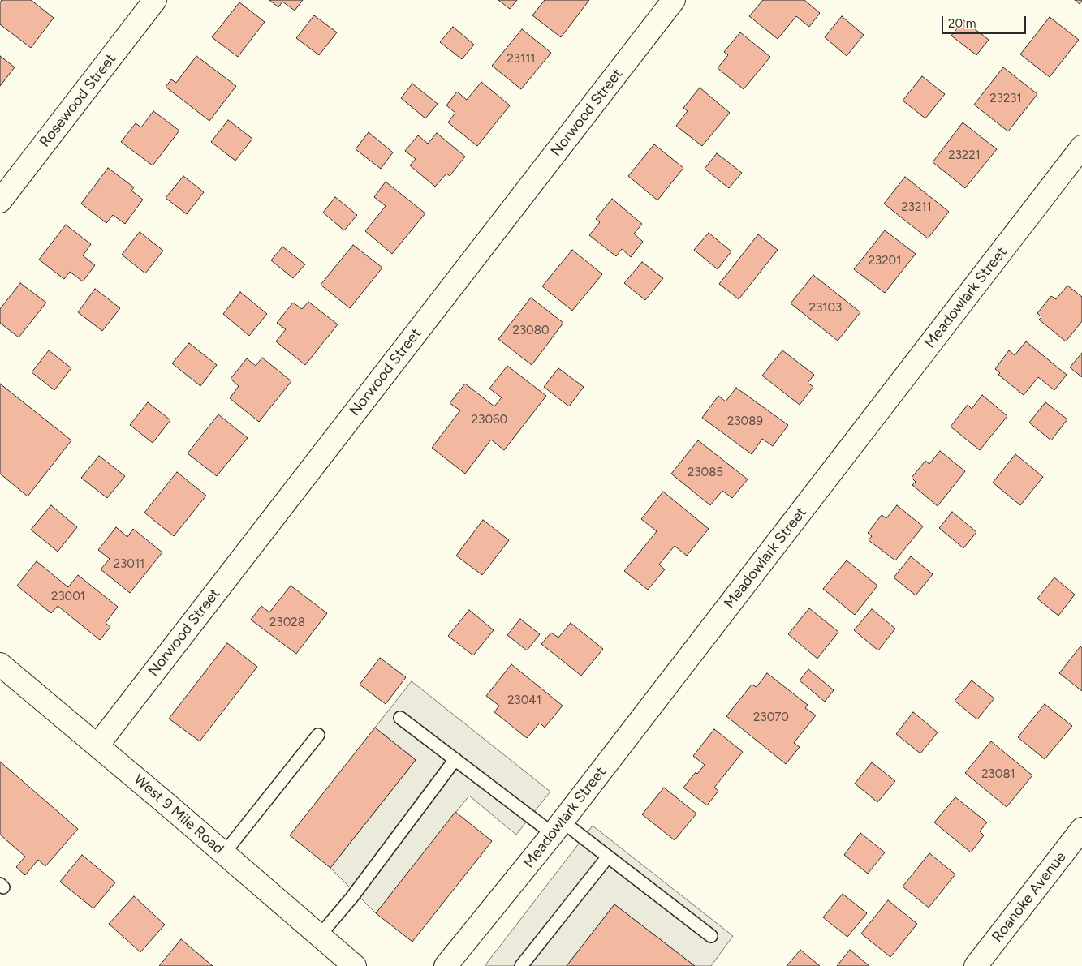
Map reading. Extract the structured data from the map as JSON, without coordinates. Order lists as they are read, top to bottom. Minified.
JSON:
{"streets":{"street":["Rosewood Street","Norwood Street","Meadowlark Street","West 9 Mile Road","Roanoke Avenue"]},"crossings":[["Norwood Street","West 9 Mile Road"]],"house_numbers":["23111","23231","23221","23211","23201","23103","23080","23060","23089","23085","23011","23001","23028","23041","23070","23081"],"scale_bar":"20 m"}
